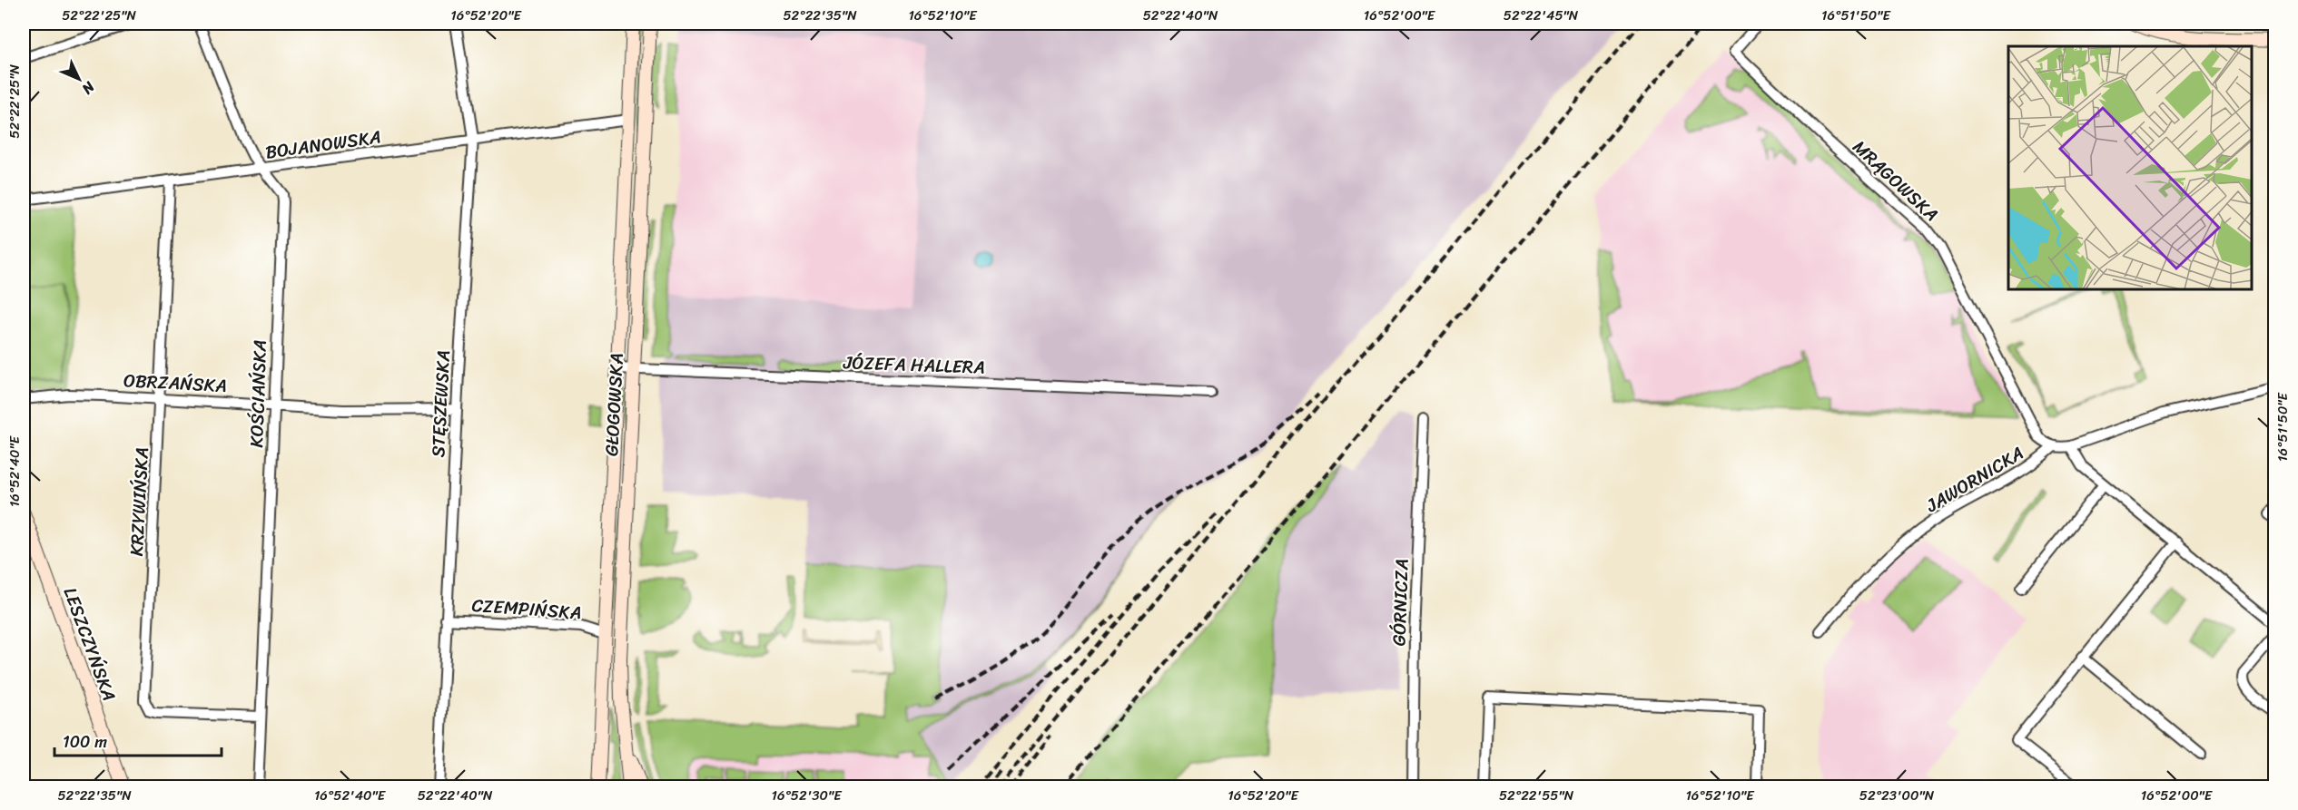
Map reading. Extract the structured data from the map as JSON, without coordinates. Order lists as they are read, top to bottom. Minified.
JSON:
{"streets":{"main road":["GŁOGOWSKA","LESZCZYŃSKA"],"street":["BOJANOWSKA","MRĄGOWSKA","JÓZEFA HALLERA","OBRZAŃSKA","KOŚCIAŃSKA","STĘSZEWSKA","JAWORNICKA","KRZYWIŃSKA","GÓRNICZA","CZEMPIŃSKA"]},"crossings":[["BOJANOWSKA","KOŚCIAŃSKA"],["BOJANOWSKA","STĘSZEWSKA"],["BOJANOWSKA","GŁOGOWSKA"],["BOJANOWSKA","KRZYWIŃSKA"],["MRĄGOWSKA","JAWORNICKA"],["JÓZEFA HALLERA","GŁOGOWSKA"],["OBRZAŃSKA","KOŚCIAŃSKA"],["OBRZAŃSKA","STĘSZEWSKA"],["OBRZAŃSKA","KRZYWIŃSKA"],["KOŚCIAŃSKA","KRZYWIŃSKA"],["STĘSZEWSKA","CZEMPIŃSKA"],["GŁOGOWSKA","CZEMPIŃSKA"]],"scale_bar":"100 m","north":"bottom right","coordinates":["52°22'25\"N","16°52'20\"E","52°22'35\"N","16°52'10\"E","52°22'40\"N","16°52'00\"E","52°22'45\"N","16°51'50\"E","16°52'40\"E","16°52'30\"E","52°22'55\"N","52°23'00\"N"]}
